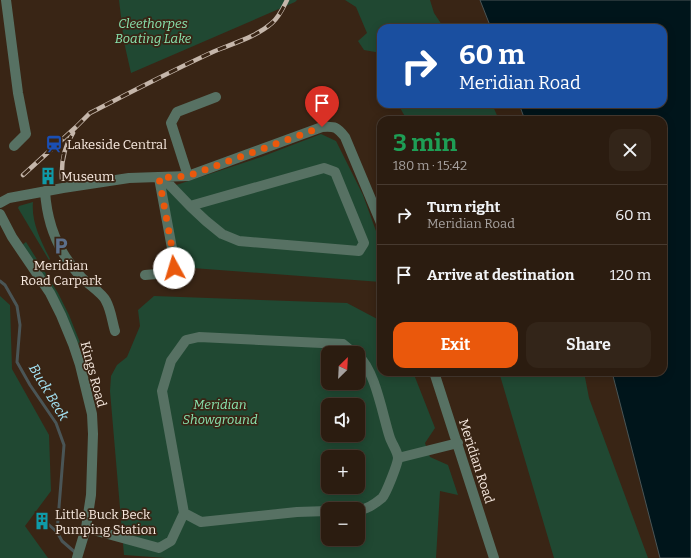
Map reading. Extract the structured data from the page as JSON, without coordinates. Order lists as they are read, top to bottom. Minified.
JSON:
{"streets":{"street":["Kings Road","Meridian Road"]},"water":["Buck Beck"],"parks":["Cleethorpes Boating Lake","Meridian Showground"],"places":{"station":["Lakeside Central"],"building":["Museum","Little Buck Beck Pumping Station"],"parking":["Meridian Road Carpark"]},"north":"top right","page":{"turn":["60 m","Meridian Road"],"heading":["3 min","180 m · 15:42"],"list":[{"name":"Turn right","note":"Meridian Road","value":"60 m"},{"name":"Arrive at destination","value":"120 m"}],"buttons":["Exit","Share"],"map_buttons":["+","−"]}}
